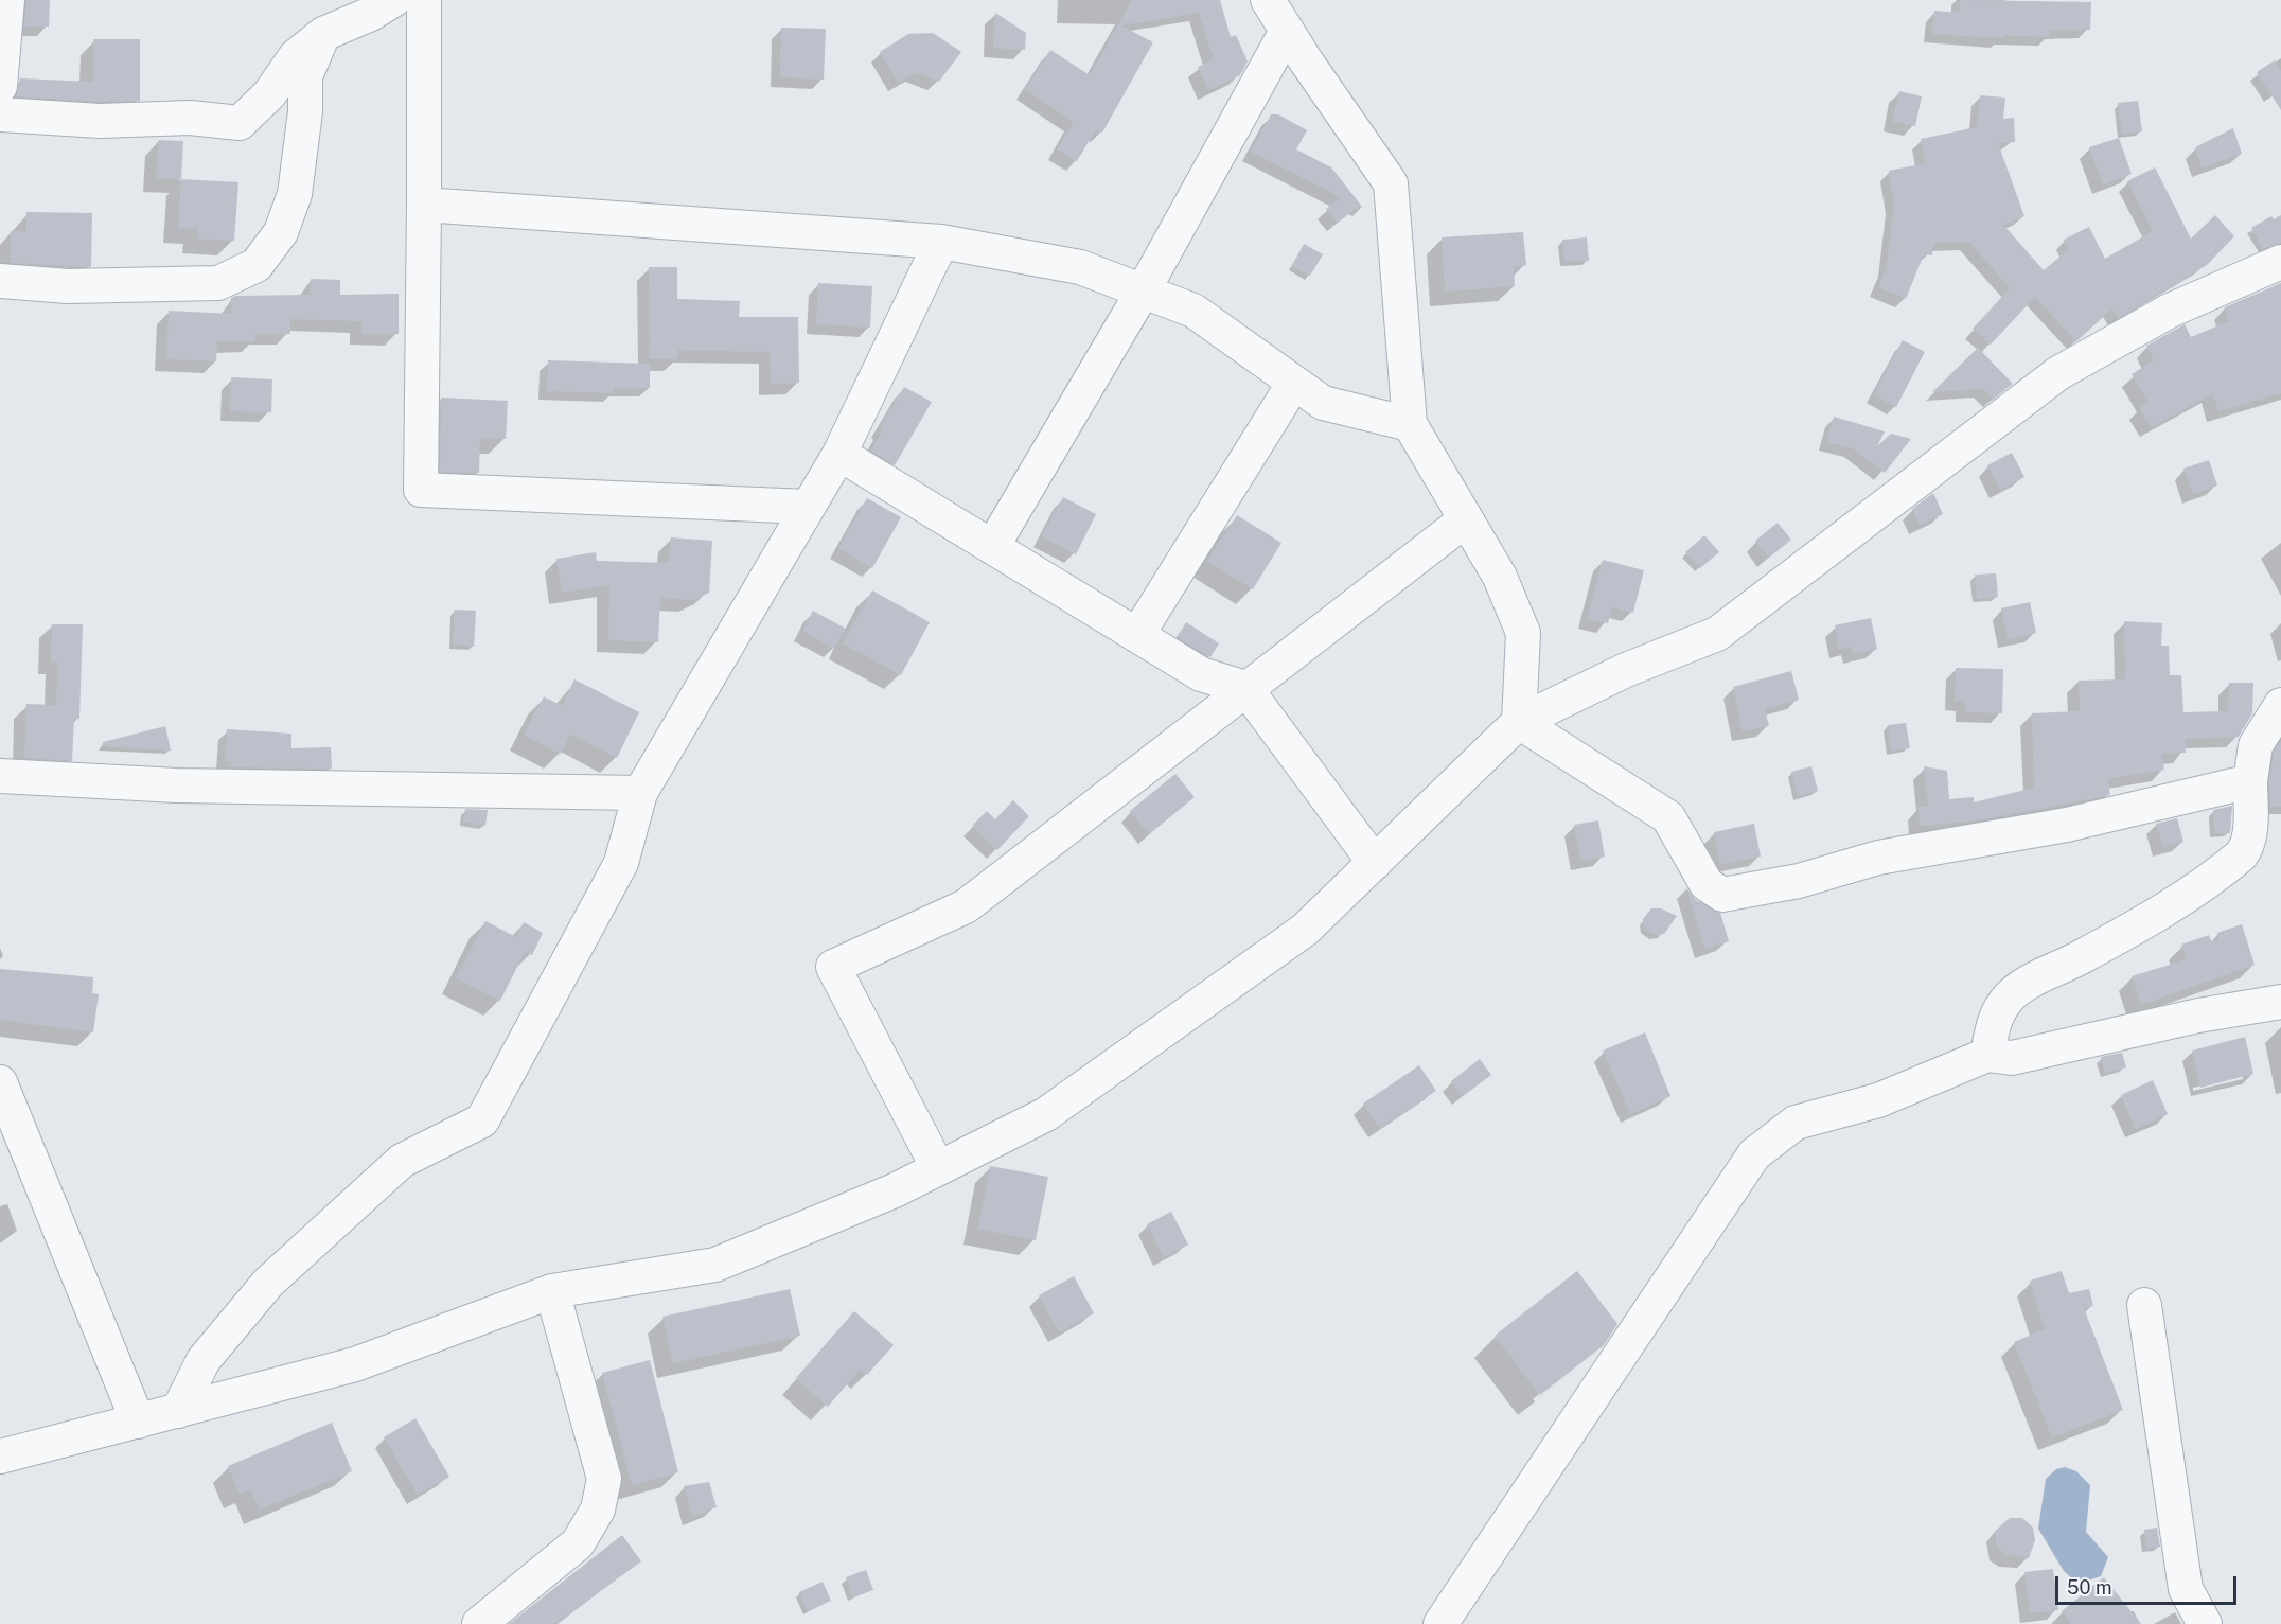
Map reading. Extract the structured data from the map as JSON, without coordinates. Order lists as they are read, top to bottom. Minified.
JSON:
{"scale_bar":"50 m"}
